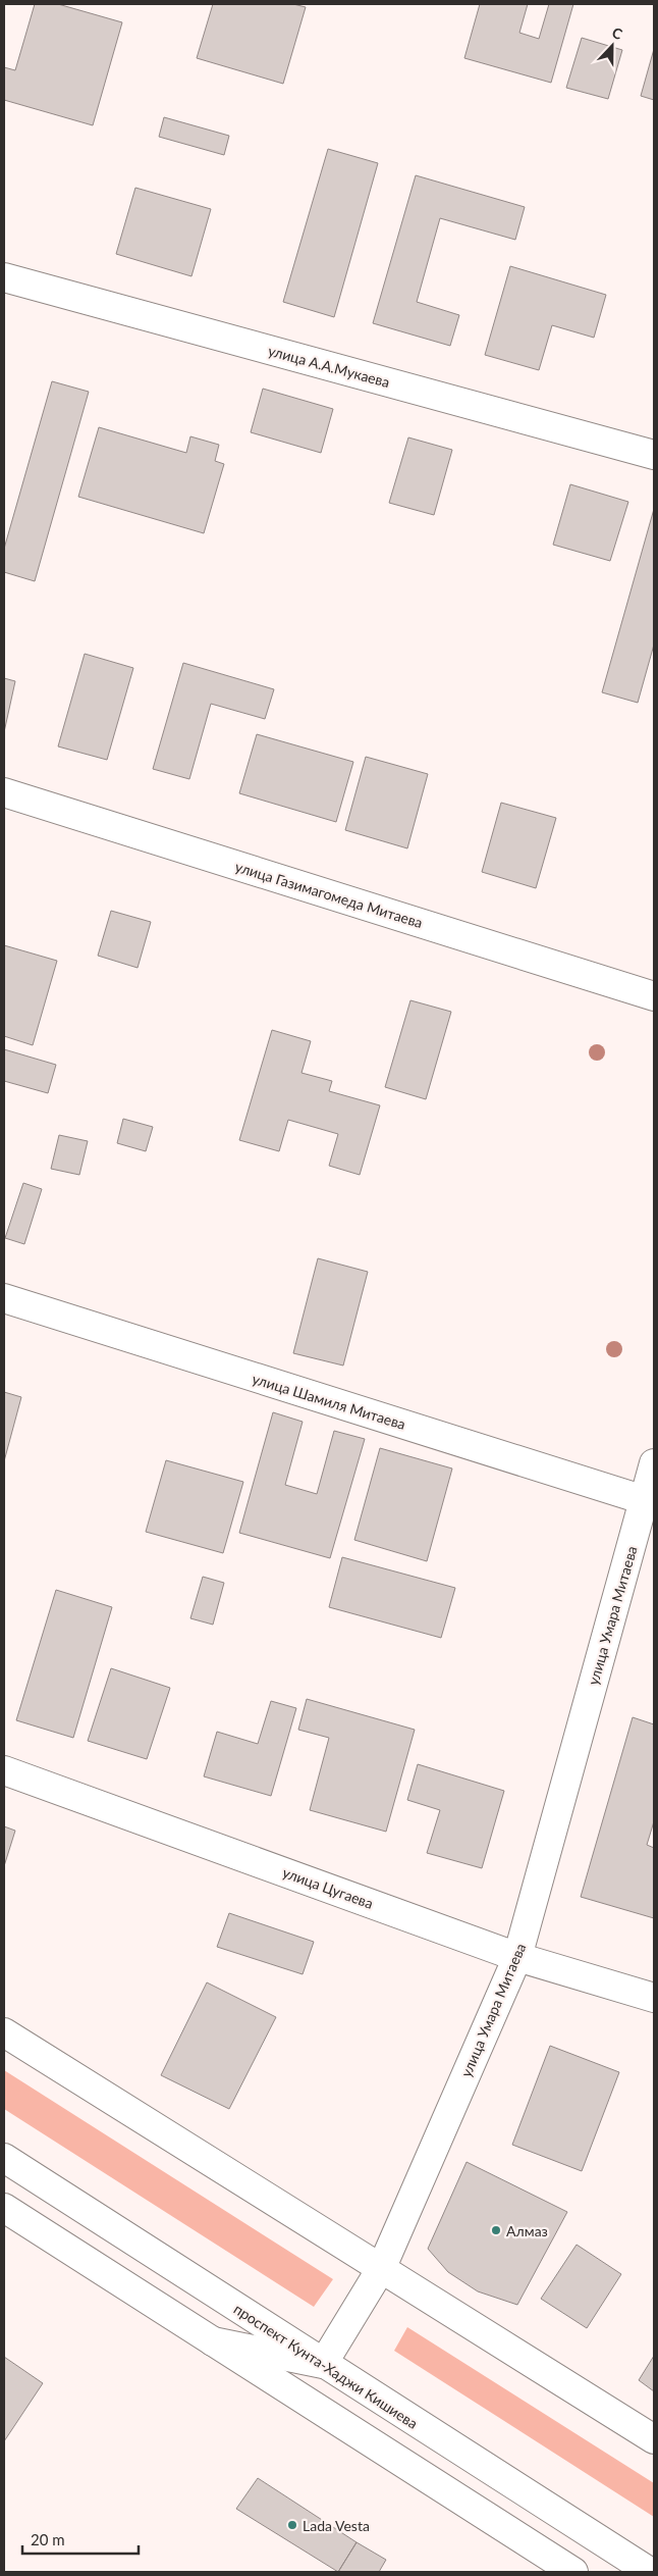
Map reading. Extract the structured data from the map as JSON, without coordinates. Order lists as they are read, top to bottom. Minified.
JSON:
{"streets":{"street":["улица А.А.Мукаева","улица Газимагомеда Митаева","улица Шамиля Митаева","улица Умара Митаева","улица Цугаева","проспект Кунта-Хаджи Кишиева"]},"crossings":[["улица Шамиля Митаева","улица Умара Митаева"],["улица Умара Митаева","улица Цугаева"],["улица Умара Митаева","проспект Кунта-Хаджи Кишиева"]],"places":["Алмаз","Lada Vesta"],"scale_bar":"20 m","north":"top"}
